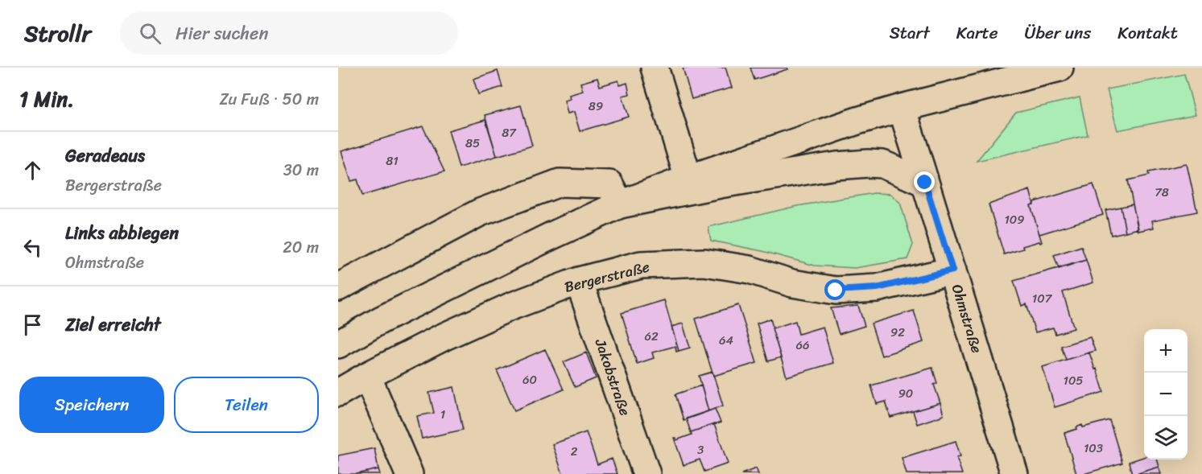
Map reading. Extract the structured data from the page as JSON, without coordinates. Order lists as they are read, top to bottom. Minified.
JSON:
{"streets":{"street":["Bergerstraße","Ohmstraße","Jakobstraße"]},"crossings":[["Bergerstraße","Ohmstraße"],["Bergerstraße","Jakobstraße"]],"house_numbers":["89","87","85","81","78","109","107","92","62","64","66","60","105","90","1","103","3","2"],"page":{"header":"Strollr","search":"Hier suchen","nav":["Start","Karte","Über uns","Kontakt"],"heading":["1 Min.","Zu Fuß · 50 m"],"list":[["Geradeaus","Bergerstraße","30 m"],["Links abbiegen","Ohmstraße","20 m"],"Ziel erreicht"],"map_buttons":["+","−"],"buttons":["Speichern","Teilen"]}}
